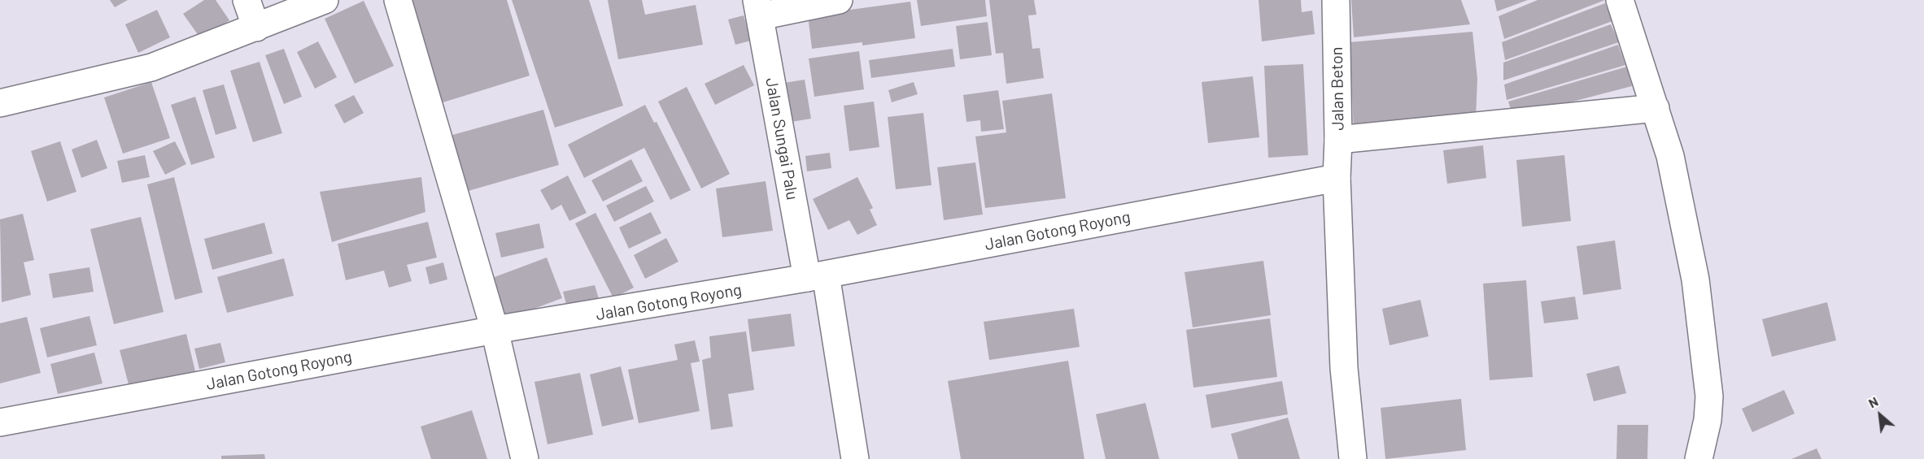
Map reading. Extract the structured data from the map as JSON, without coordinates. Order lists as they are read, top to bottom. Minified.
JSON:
{"streets":{"street":["Jalan Beton","Jalan Sungai Palu","Jalan Gotong Royong"]},"crossings":[["Jalan Beton","Jalan Gotong Royong"],["Jalan Sungai Palu","Jalan Gotong Royong"]],"north":"top left"}
